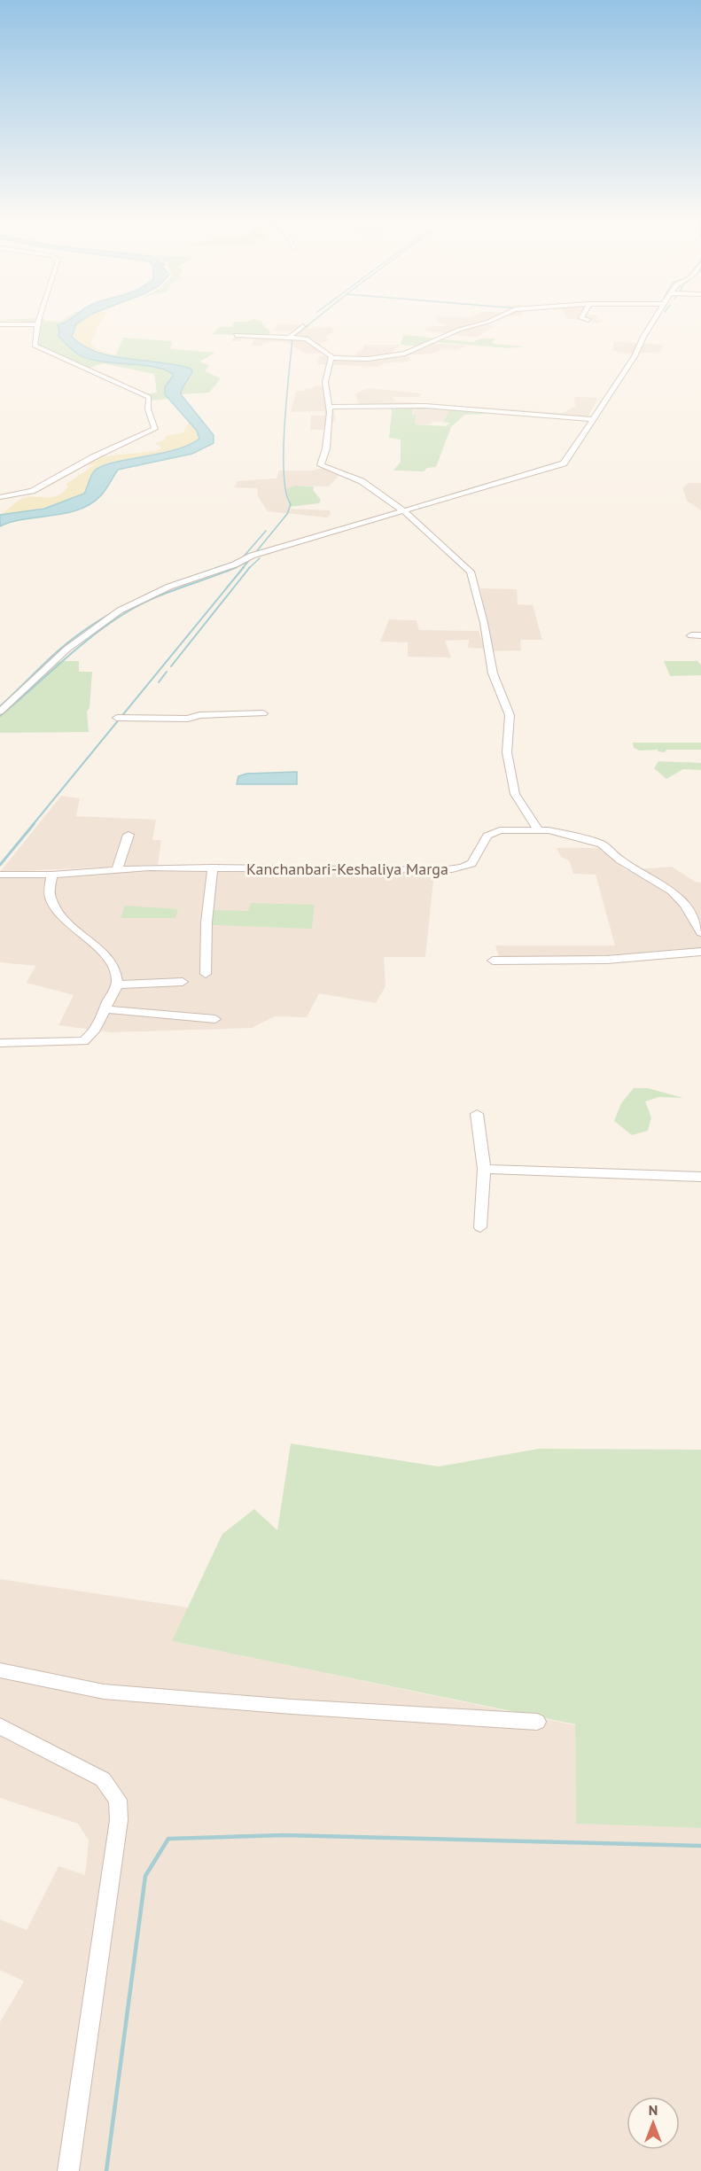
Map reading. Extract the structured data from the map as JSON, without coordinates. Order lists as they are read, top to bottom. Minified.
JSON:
{"streets":{"street":["Kanchanbari-Keshaliya Marga"]},"north":"top"}
